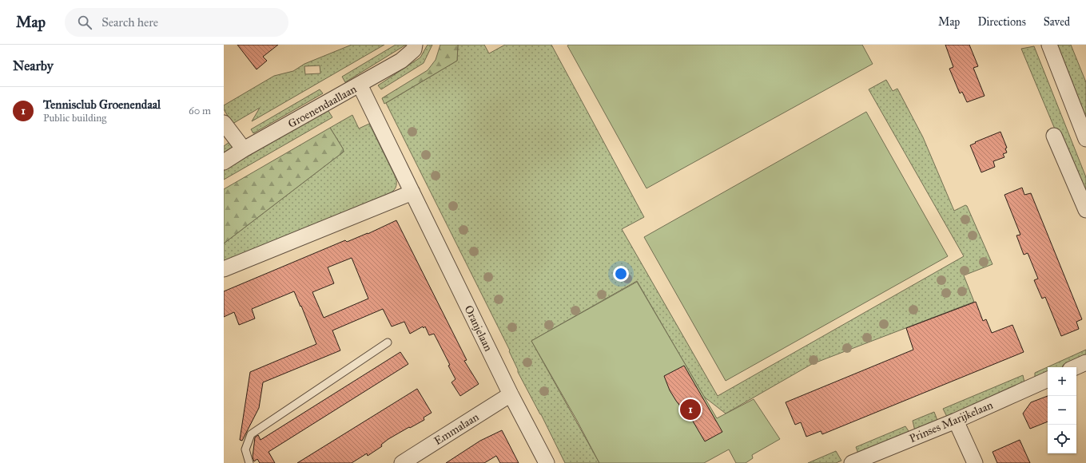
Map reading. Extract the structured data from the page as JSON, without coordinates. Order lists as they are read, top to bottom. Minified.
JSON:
{"streets":{"street":["Groenendaallaan","Oranjelaan","Prinses Marijkelaan","Emmalaan"]},"crossings":[["Groenendaallaan","Oranjelaan"],["Oranjelaan","Emmalaan"]],"page":{"header":"Map","search":"Search here","nav":["Map","Directions","Saved"],"heading":"Nearby","list":[{"mark":"1","name":"Tennisclub Groenendaal","note":"Public building","value":"60 m"}],"map_buttons":["+","−"],"pins":"1"}}
